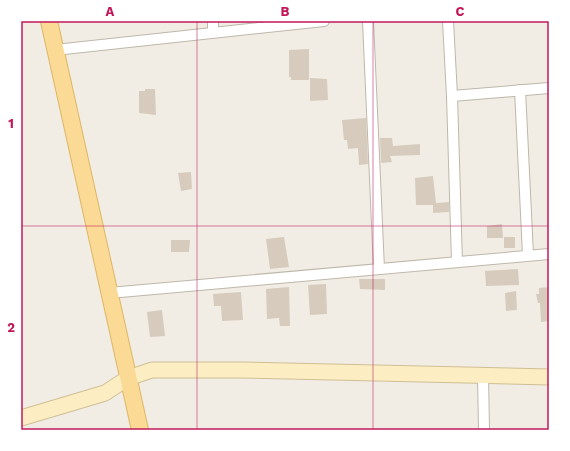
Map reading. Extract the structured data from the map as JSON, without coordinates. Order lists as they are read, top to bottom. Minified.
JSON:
{"grid":{"columns":["A","B","C"],"rows":["1","2"]}}
